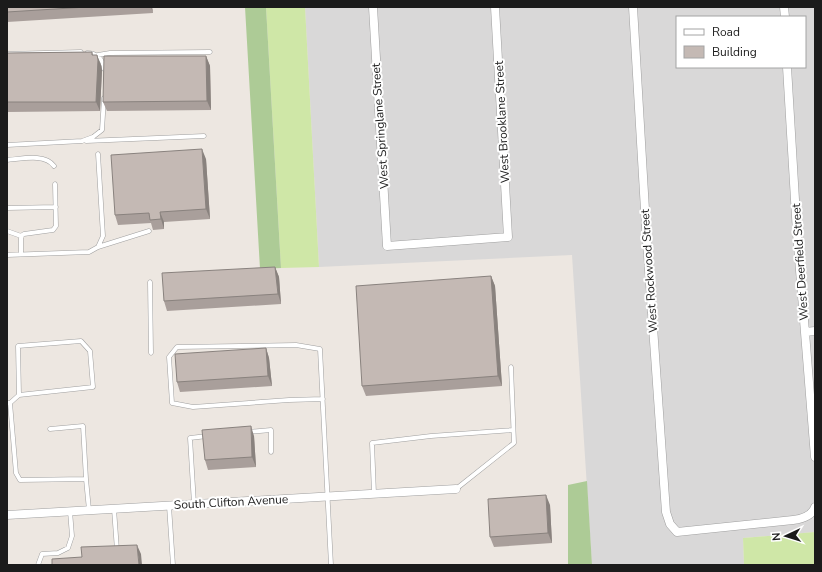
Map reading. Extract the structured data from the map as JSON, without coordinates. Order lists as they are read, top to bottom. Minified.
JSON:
{"streets":{"street":["West Brooklane Street","West Springlane Street","West Deerfield Street","West Rockwood Street","South Clifton Avenue"]},"crossings":[["West Brooklane Street","West Springlane Street"]],"legend":["Road","Building"],"north":"left"}
